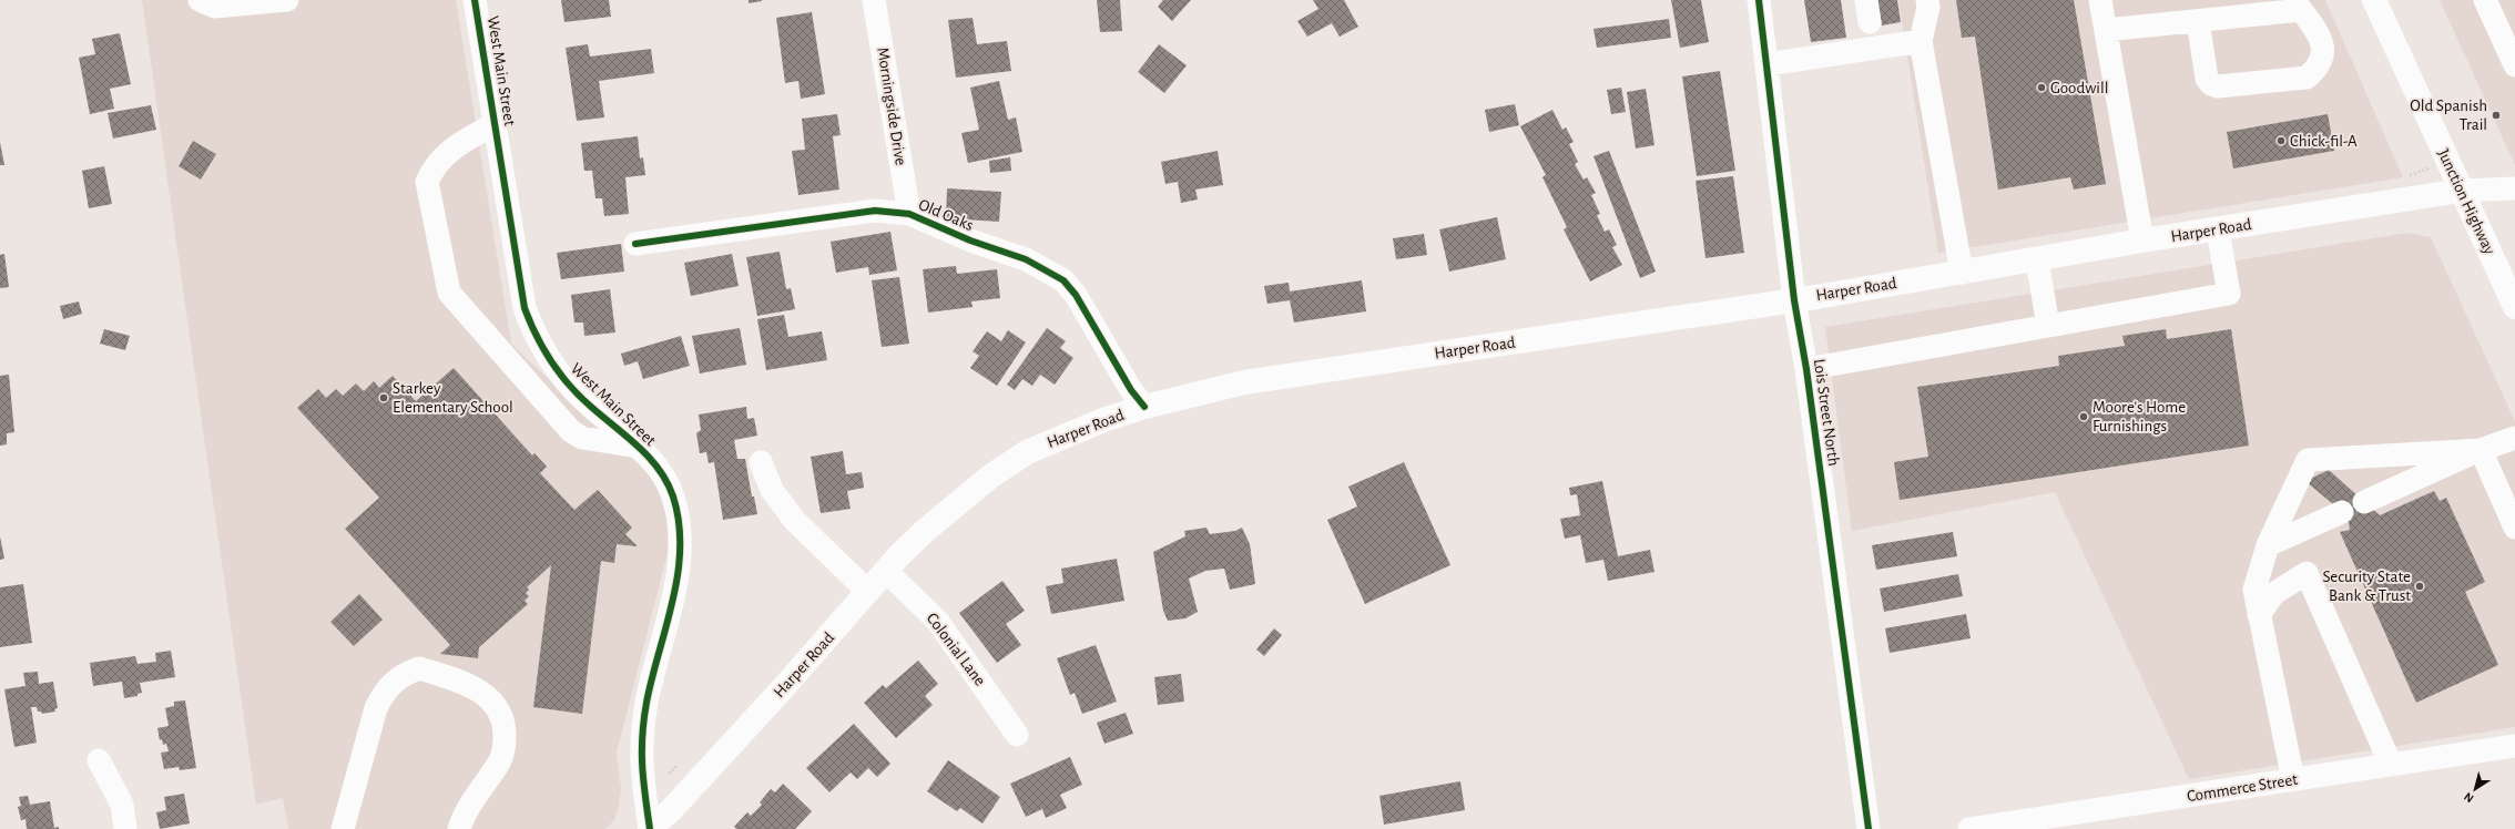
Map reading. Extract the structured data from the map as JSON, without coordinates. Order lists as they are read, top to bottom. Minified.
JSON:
{"streets":{"main road":["Junction Highway","Harper Road"],"street":["West Main Street","Morningside Drive","Old Oaks","Lois Street North","Colonial Lane","Commerce Street"]},"crossings":[["West Main Street","Harper Road"],["Morningside Drive","Old Oaks"],["Junction Highway","Harper Road"],["Old Oaks","Harper Road"],["Harper Road","Lois Street North"],["Harper Road","Colonial Lane"]],"places":["Goodwill","Old Spanish Trail","Chick-fil-A","Starkey Elementary School","Moore's Home Furnishings","Security State Bank & Trust"],"north":"bottom left"}
